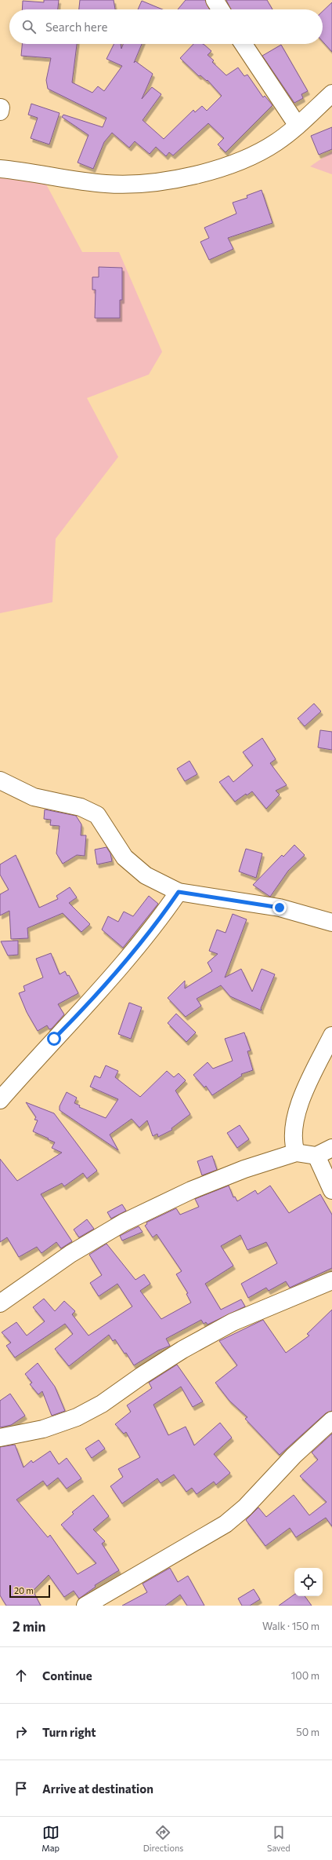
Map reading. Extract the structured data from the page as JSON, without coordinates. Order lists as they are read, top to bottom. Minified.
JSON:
{"scale_bar":"20 m","page":{"search":"Search here","scale":"20 m","heading":["2 min","Walk · 150 m"],"list":[["Continue","100 m"],["Turn right","50 m"],"Arrive at destination"],"nav":["Map","Directions","Saved"]}}
